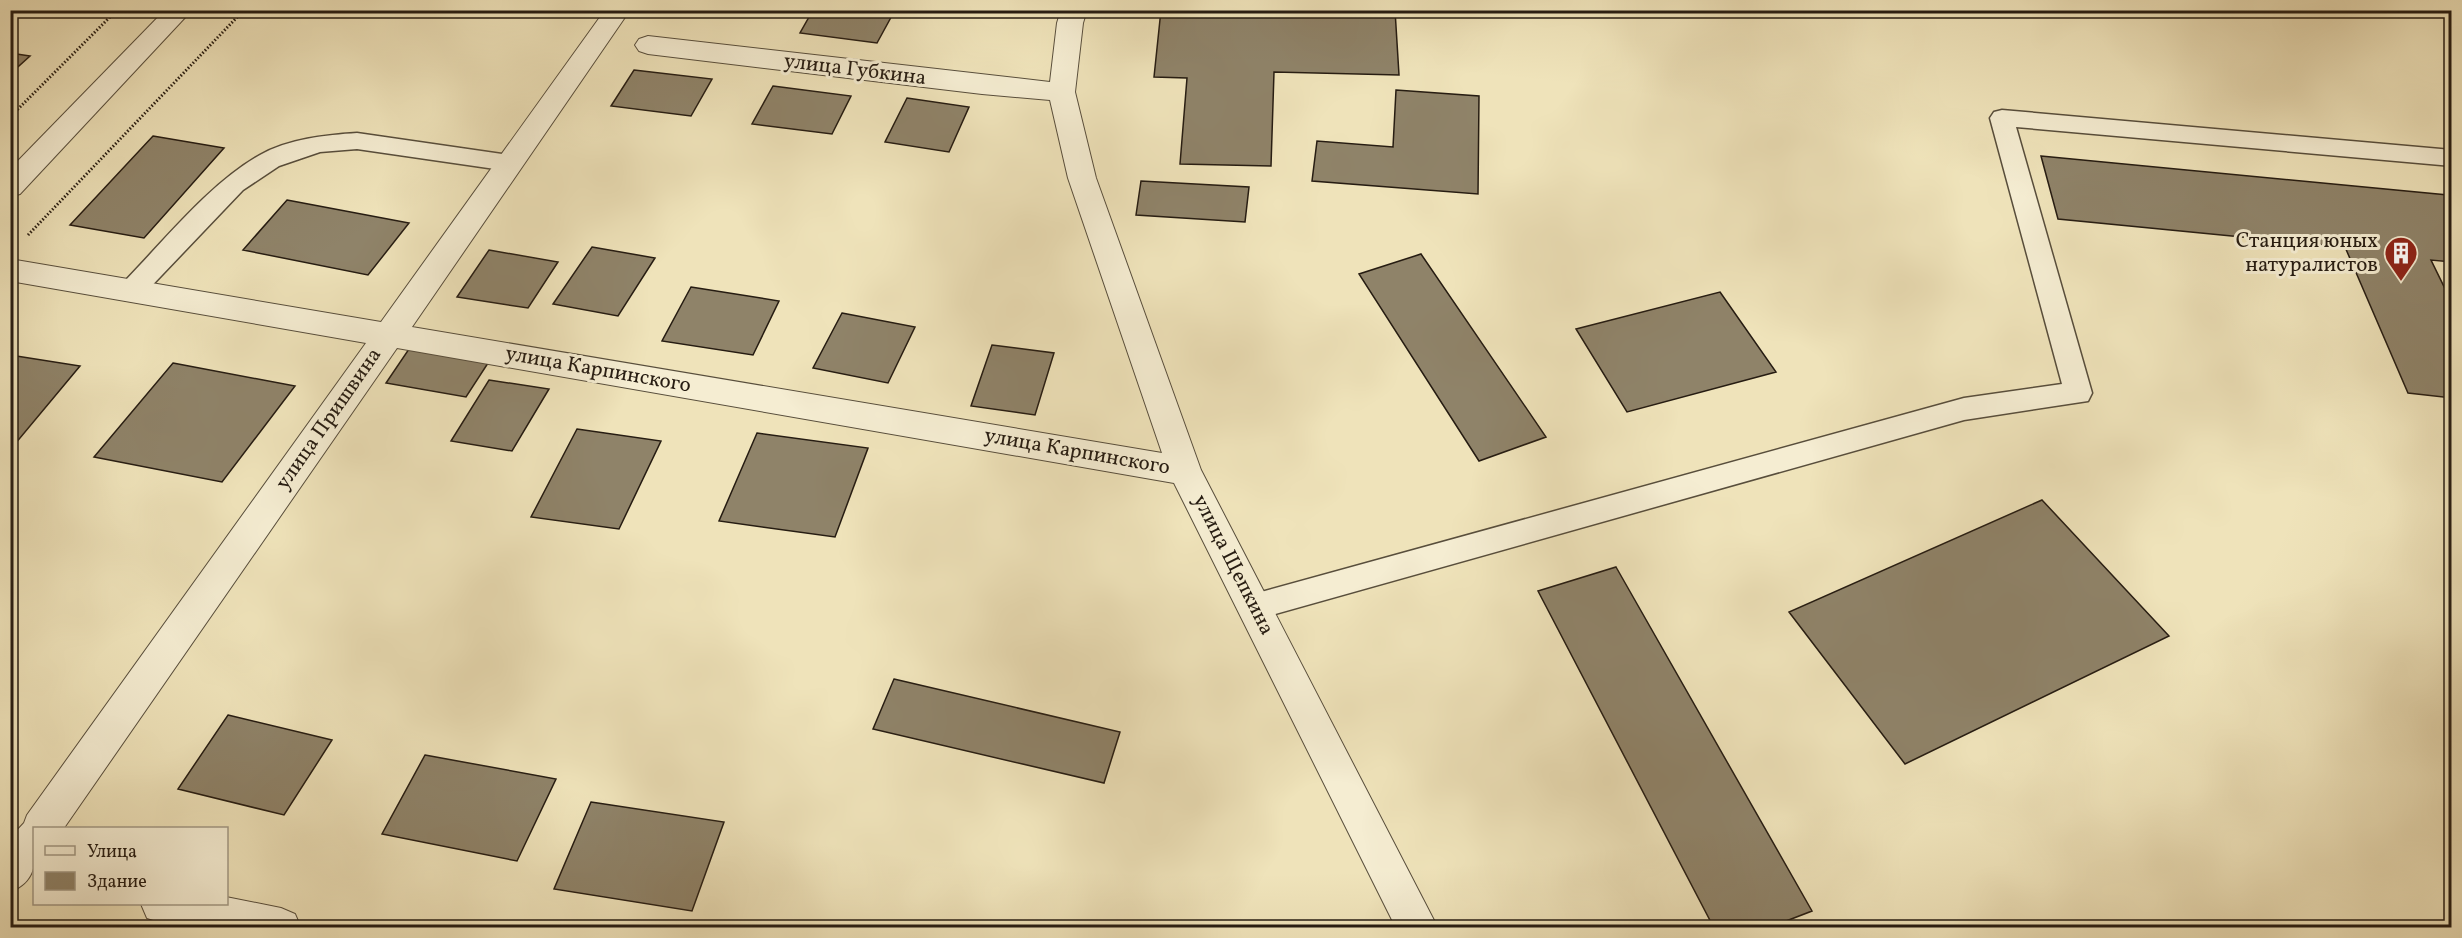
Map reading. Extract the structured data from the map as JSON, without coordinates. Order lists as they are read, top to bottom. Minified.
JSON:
{"streets":{"street":["улица Губкина","улица Карпинского","улица Пришвина","улица Щепкина"]},"crossings":[["улица Губкина","улица Щепкина"],["улица Карпинского","улица Пришвина"],["улица Карпинского","улица Щепкина"]],"places":{"building":["Станция юных натуралистов"]},"legend":["Улица","Здание"]}
